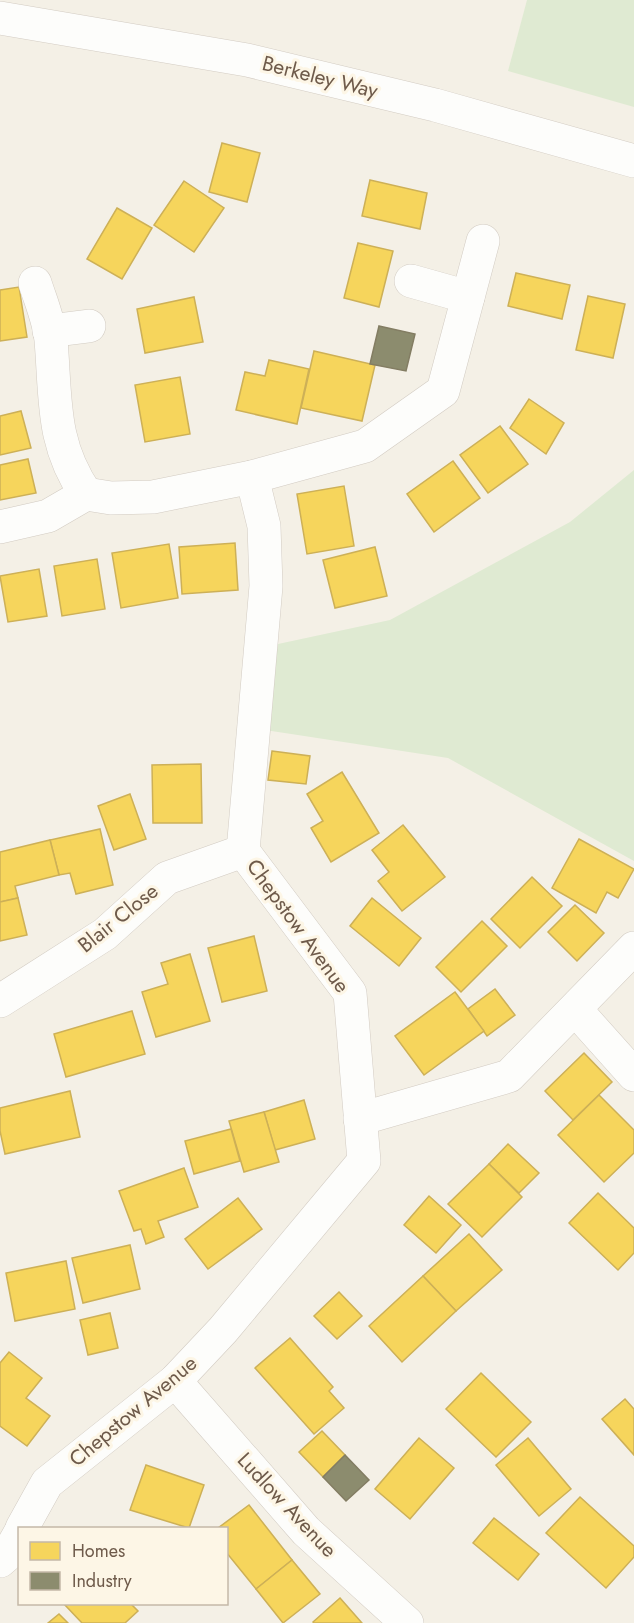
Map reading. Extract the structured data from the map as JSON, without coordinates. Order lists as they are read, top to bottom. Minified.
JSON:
{"streets":{"street":["Berkeley Way","Blair Close","Chepstow Avenue","Ludlow Avenue"]},"crossings":[["Blair Close","Chepstow Avenue"],["Chepstow Avenue","Ludlow Avenue"]],"legend":["Homes","Industry"]}
